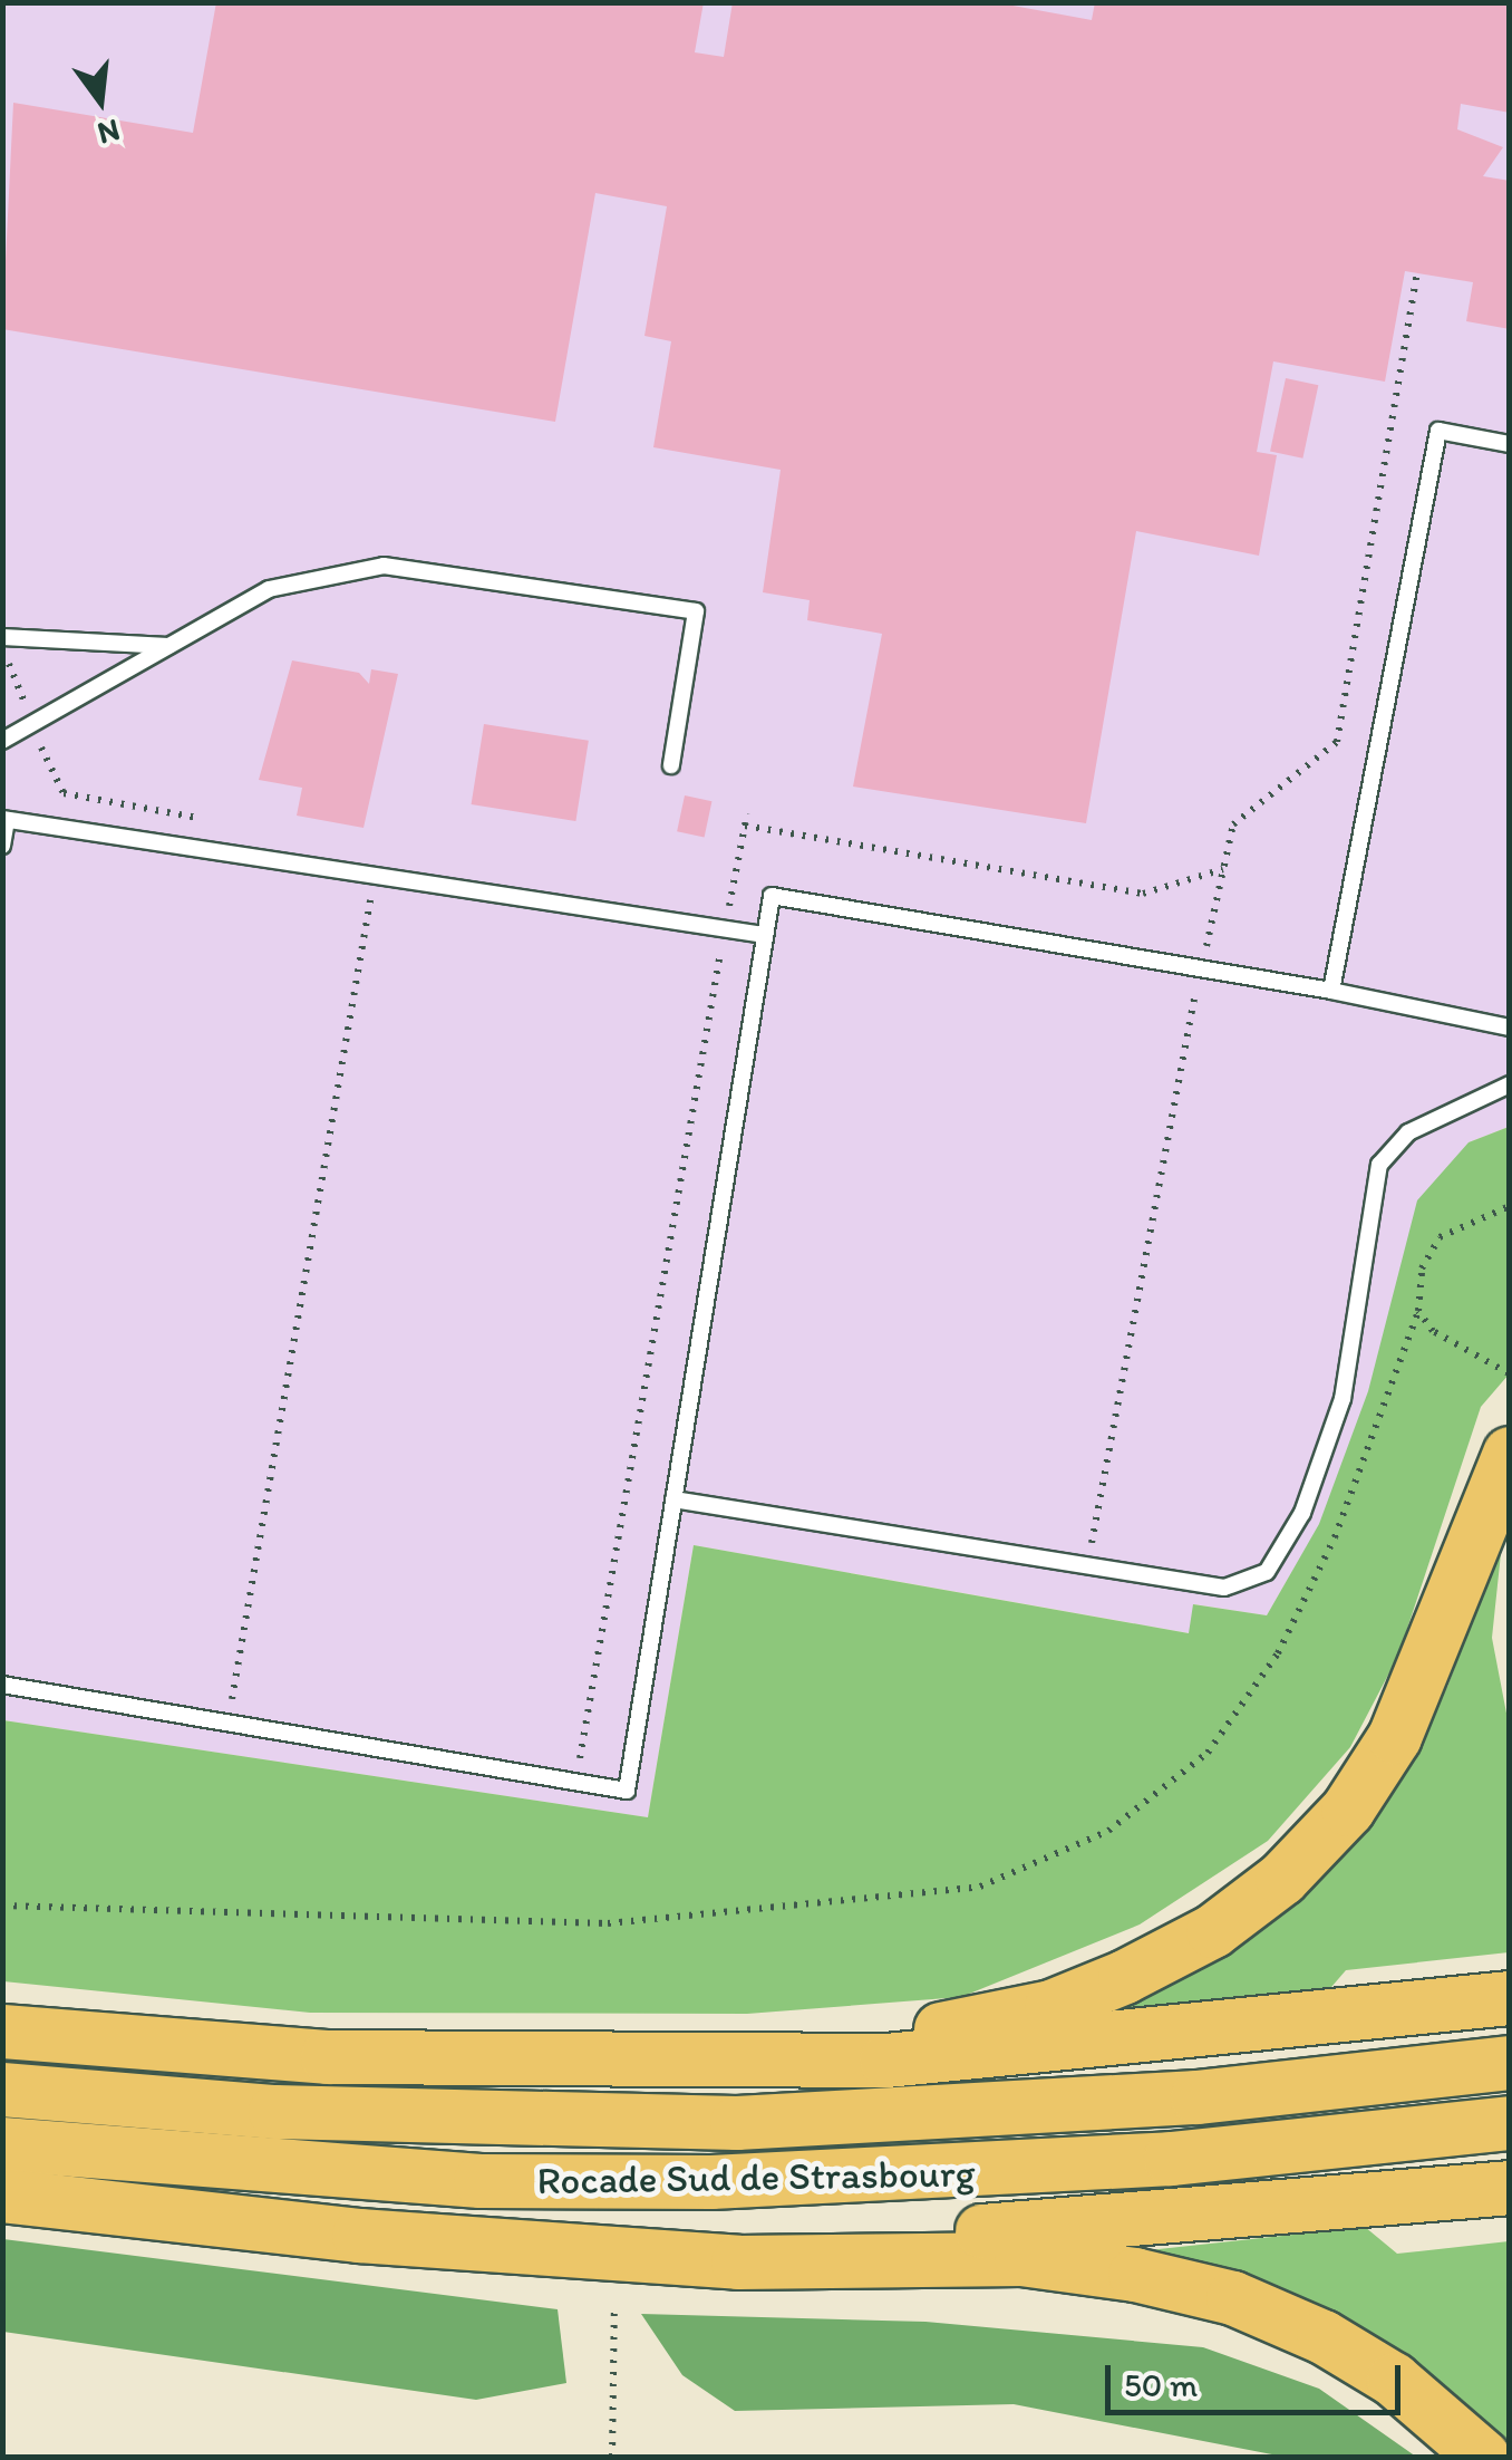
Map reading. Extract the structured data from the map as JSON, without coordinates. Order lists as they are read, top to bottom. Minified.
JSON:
{"streets":{"highway":["Rocade Sud de Strasbourg"]},"scale_bar":"50 m","north":"bottom"}
